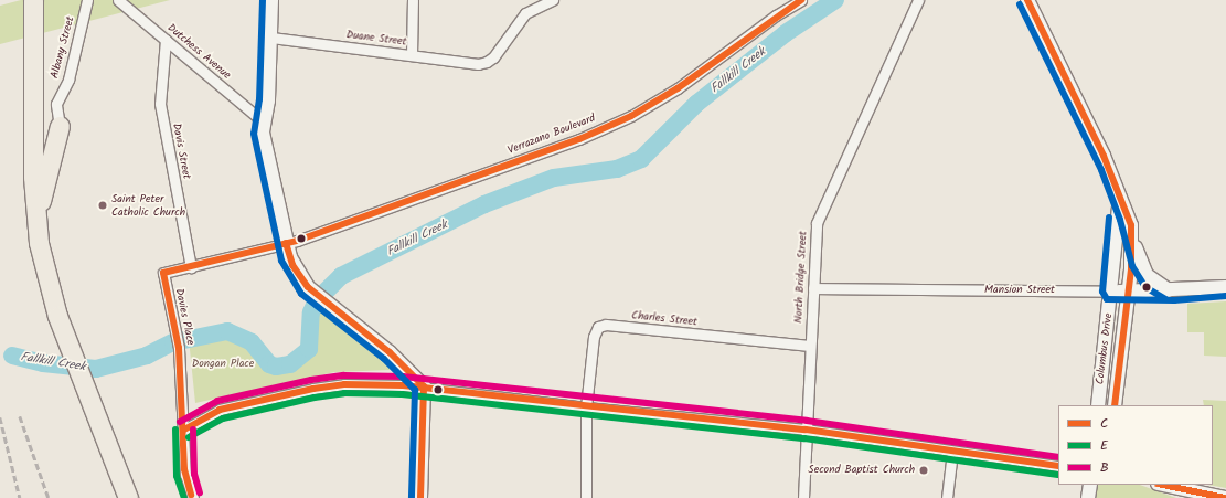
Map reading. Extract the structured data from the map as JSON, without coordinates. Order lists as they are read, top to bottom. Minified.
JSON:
{"streets":{"street":["Duane Street","Albany Street","Dutchess Avenue","Verrazano Boulevard","Davis Street","North Bridge Street","Mansion Street","Davies Place","Charles Street","Columbus Drive"]},"crossings":[["Dutchess Avenue","Davis Street"],["Verrazano Boulevard","Davis Street"],["Verrazano Boulevard","Davies Place"],["North Bridge Street","Mansion Street"],["North Bridge Street","Charles Street"],["Mansion Street","Columbus Drive"]],"water":["Fallkill Creek"],"parks":["Dongan Place"],"places":["Saint Peter Catholic Church","Second Baptist Church"],"lines":["transit line C","transit line B","transit line E"],"legend":["C","E","B"]}
